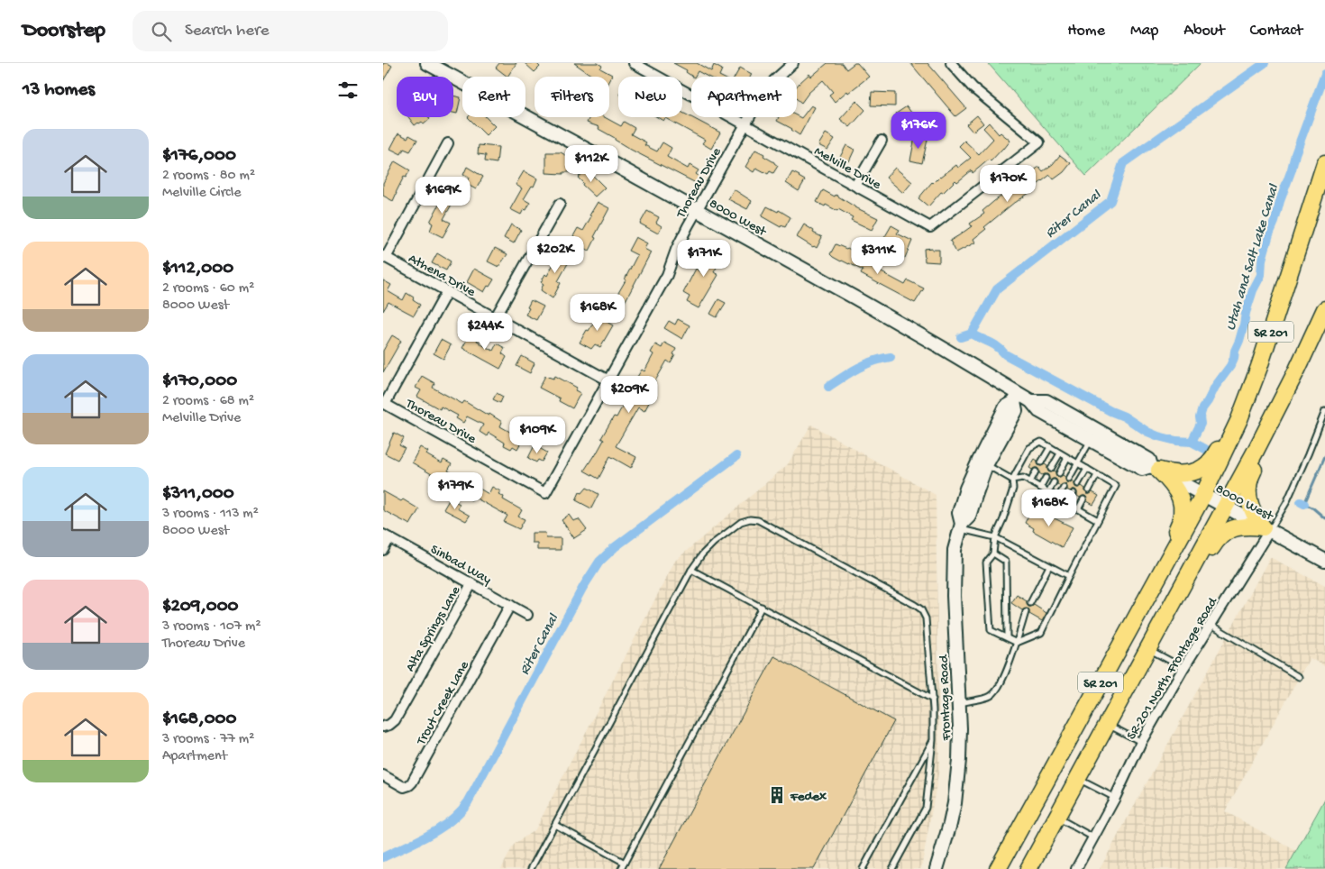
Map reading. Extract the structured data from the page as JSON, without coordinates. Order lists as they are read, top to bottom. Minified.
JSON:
{"streets":{"highway":["SR 201"],"street":["Melville Drive","Thoreau Drive","8000 West","Athena Drive","Sinbad Way","Alta Springs Lane","SR-201 North Frontage Road","Frontage Road","Trout Creek Lane"]},"crossings":[["Melville Drive","Thoreau Drive"],["Thoreau Drive","8000 West"],["Thoreau Drive","Athena Drive"],["8000 West","SR 201"],["8000 West","SR-201 North Frontage Road"],["8000 West","Frontage Road"],["Sinbad Way","Alta Springs Lane"],["Sinbad Way","Trout Creek Lane"]],"water":["Riter Canal","Utah and Salt Lake Canal"],"places":{"building":["Fedex"]},"page":{"header":"Doorstep","search":"Search here","nav":["Home","Map","About","Contact"],"heading":"13 homes","chip":["Buy","Rent","Filters","New","Apartment"],"price":["$176K","$112K","$170K","$169K","$202K","$311K","$171K","$168K","$244K","$209K","$109K","$179K","$168K"],"list":[{"name":"$176,000","note":"2 rooms · 80 m² · Melville Circle"},{"name":"$112,000","note":"2 rooms · 60 m² · 8000 West"},{"name":"$170,000","note":"2 rooms · 68 m² · Melville Drive"},{"name":"$311,000","note":"3 rooms · 113 m² · 8000 West"},{"name":"$209,000","note":"3 rooms · 107 m² · Thoreau Drive"},{"name":"$168,000","note":"3 rooms · 77 m² · Apartment"}]}}
